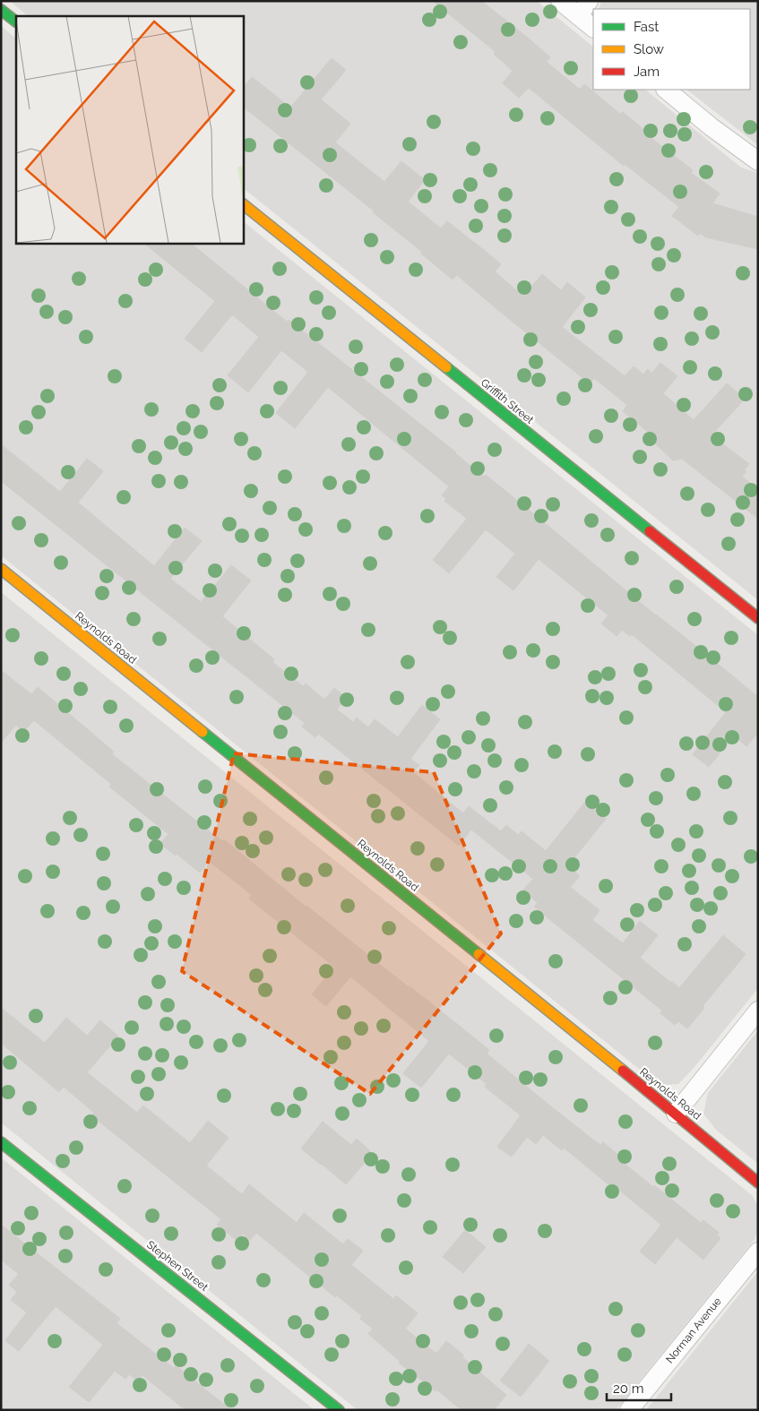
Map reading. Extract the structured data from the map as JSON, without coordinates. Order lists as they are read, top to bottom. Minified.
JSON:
{"streets":{"street":["Griffith Street","Reynolds Road","Stephen Street","Norman Avenue"]},"legend":["Fast","Slow","Jam"],"scale_bar":"20 m"}
